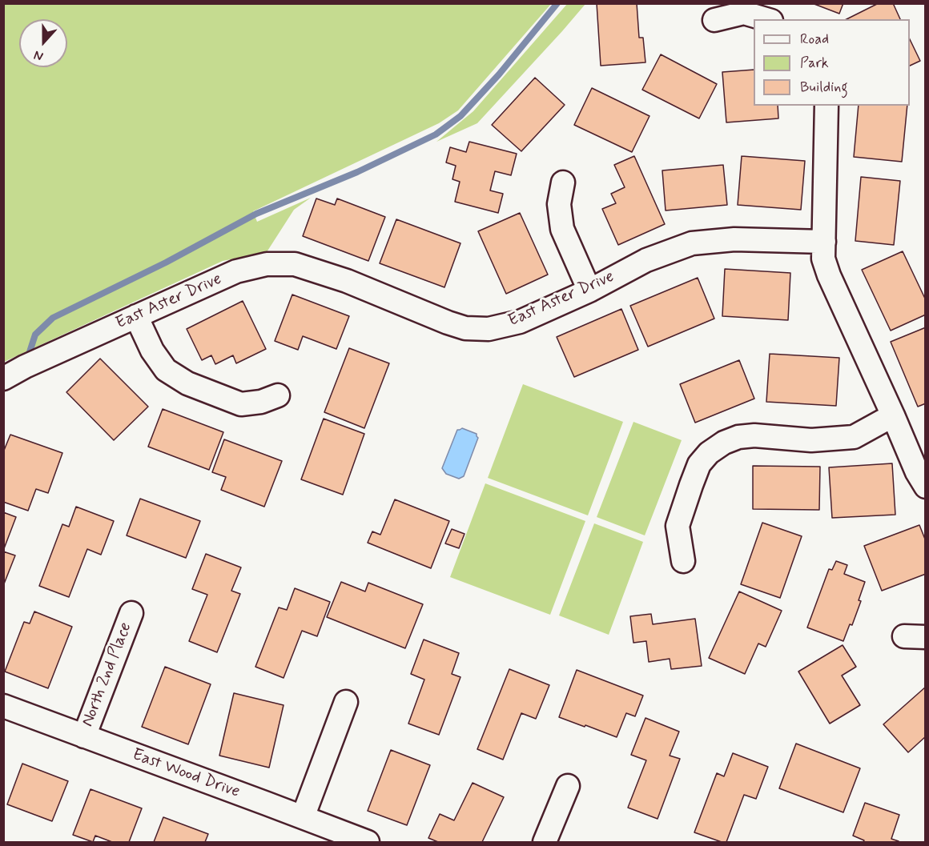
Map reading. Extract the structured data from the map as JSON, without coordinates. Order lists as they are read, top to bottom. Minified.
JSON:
{"streets":{"street":["East Aster Drive","North 2nd Place","East Wood Drive"]},"crossings":[["North 2nd Place","East Wood Drive"]],"legend":["Road","Park","Building"],"north":"bottom"}
